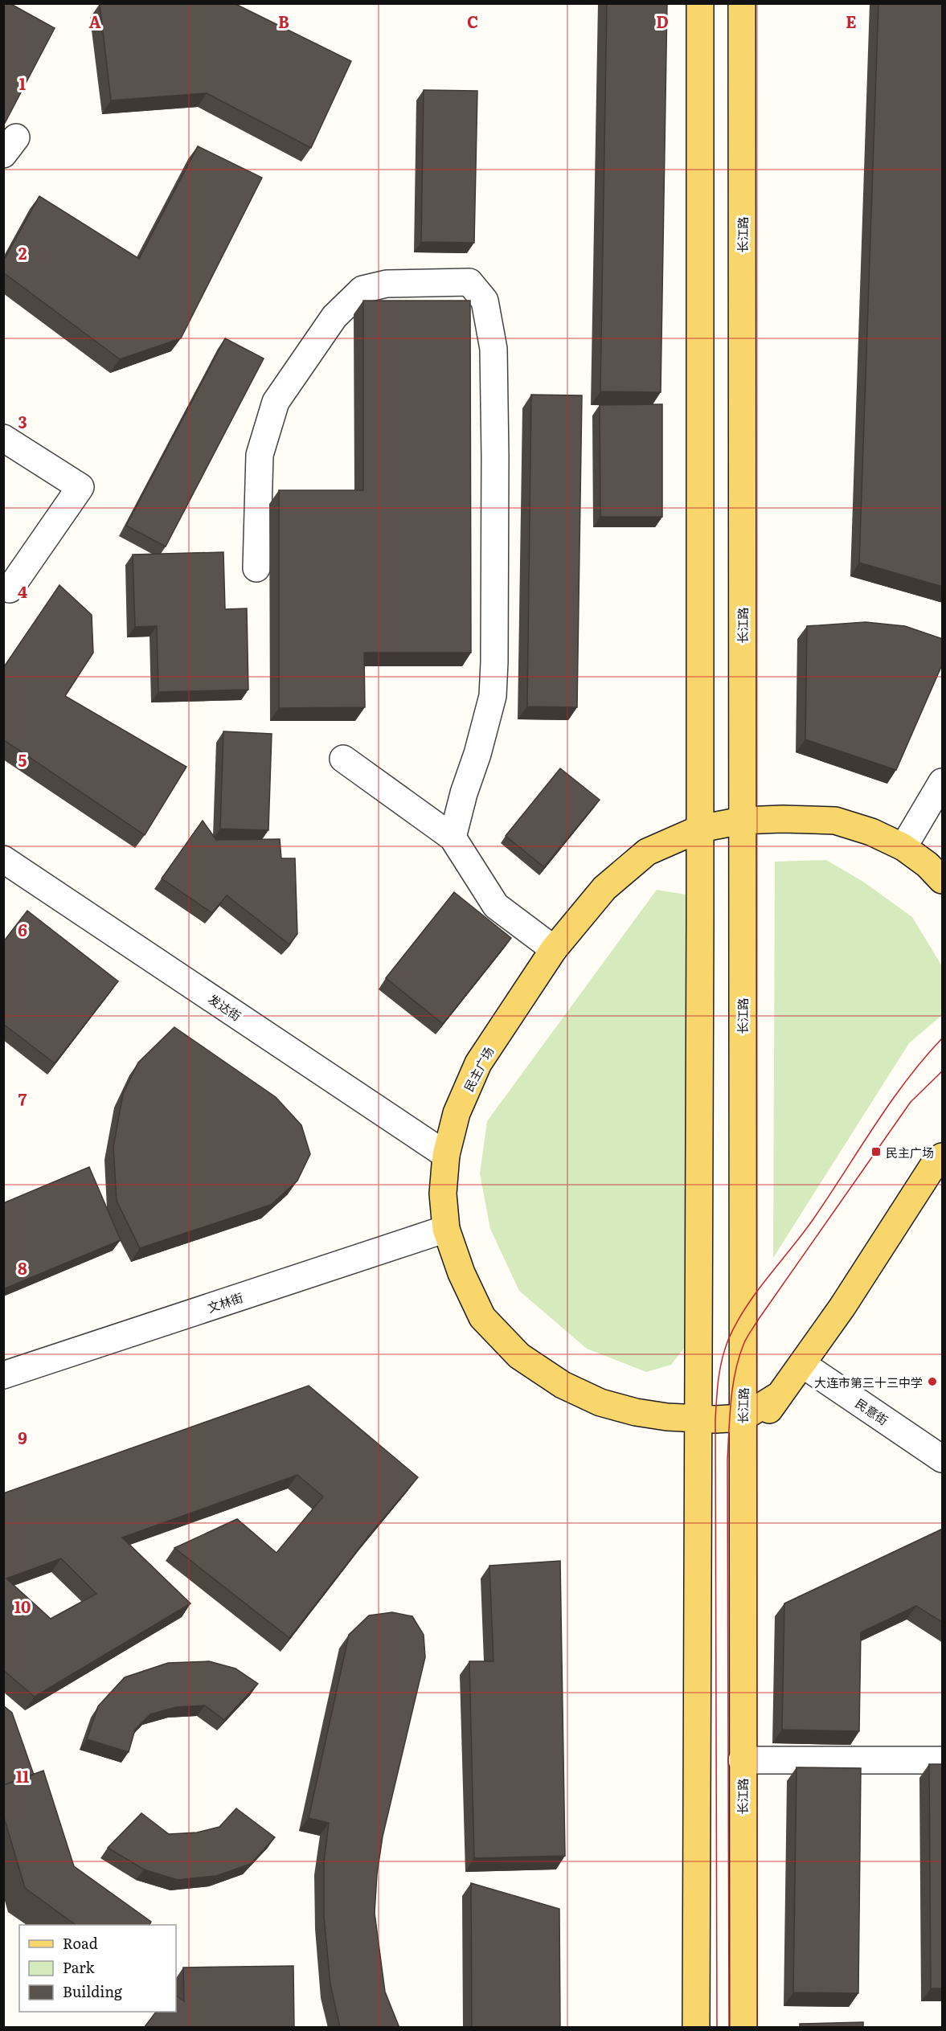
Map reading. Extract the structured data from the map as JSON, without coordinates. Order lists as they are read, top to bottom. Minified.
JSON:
{"streets":{"main road":["长江路","民主广场"],"street":["发达街","文林街","民意街"]},"crossings":[["长江路","民主广场"],["发达街","民主广场"],["民主广场","文林街"]],"places":{"transit":["民主广场"],"other":["大连市第三十三中学"]},"legend":["Road","Park","Building"],"grid":{"columns":["A","B","C","D","E"],"rows":["1","2","3","4","5","6","7","8","9","10","11"]}}
